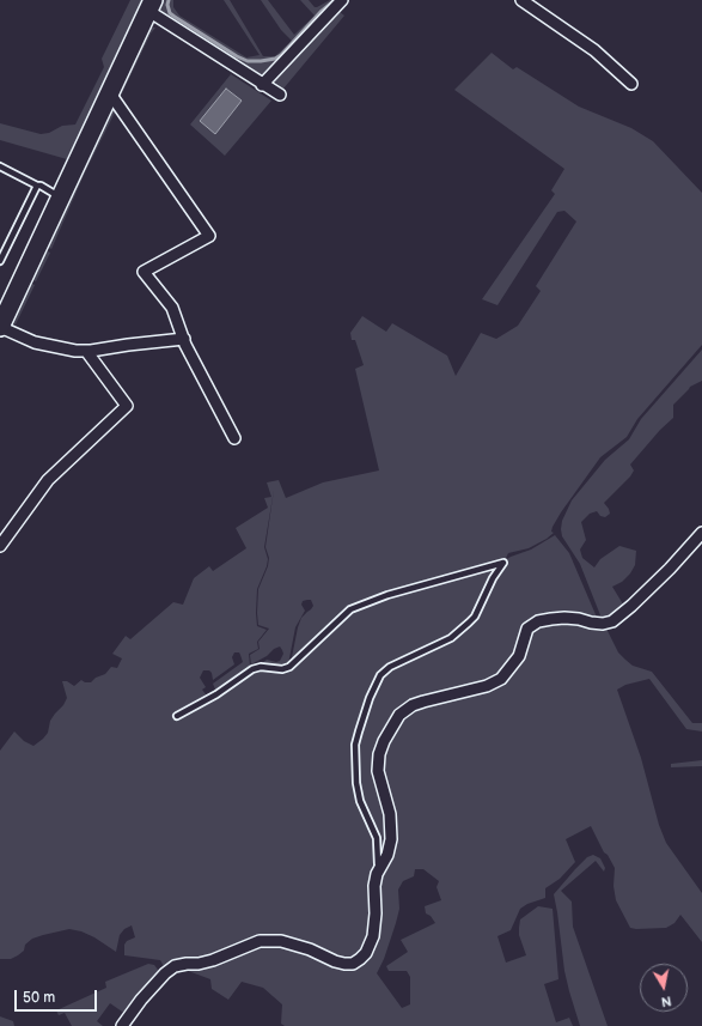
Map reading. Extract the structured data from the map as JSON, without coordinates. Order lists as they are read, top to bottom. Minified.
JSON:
{"scale_bar":"50 m","north":"bottom"}
